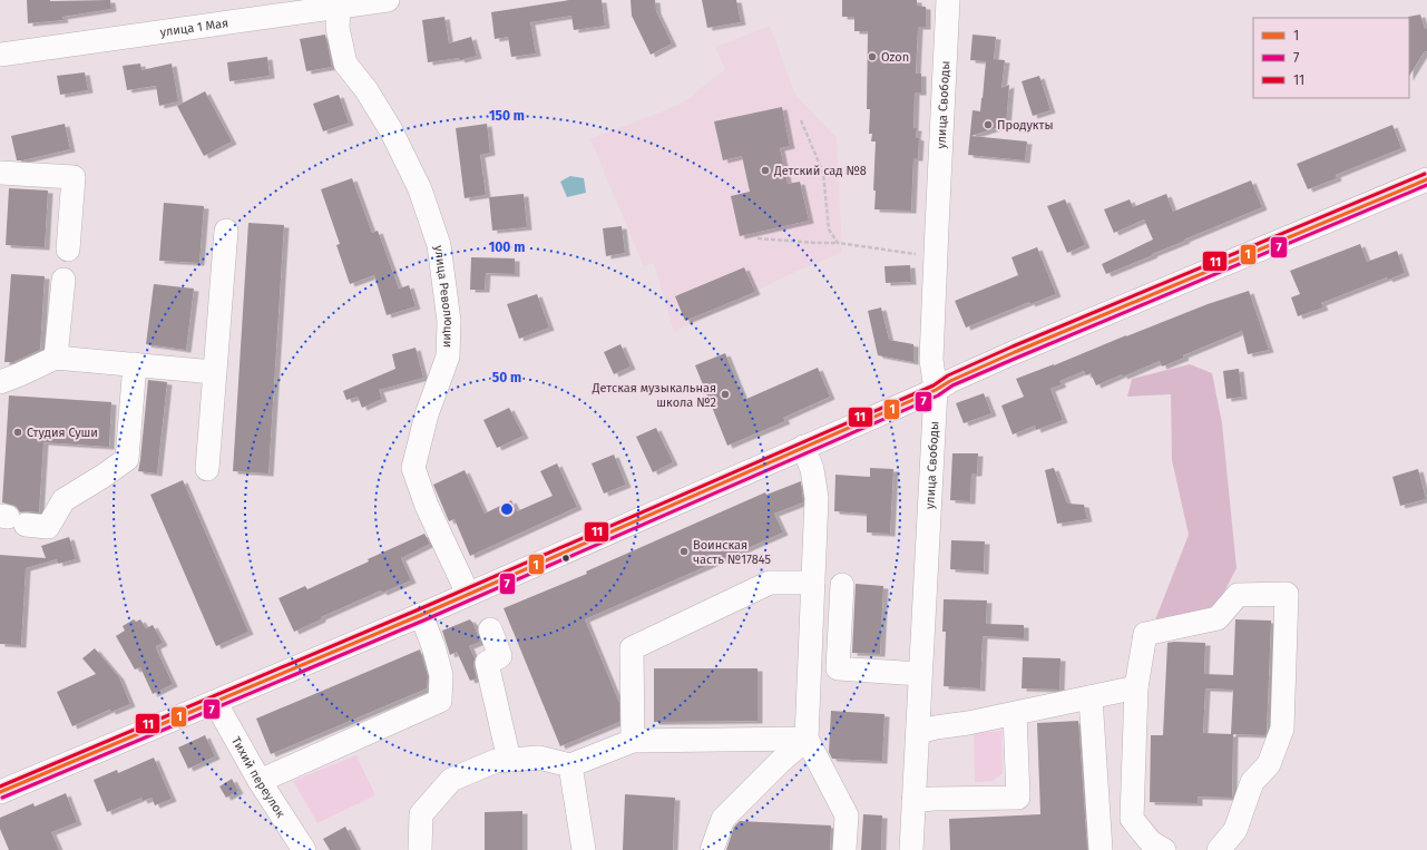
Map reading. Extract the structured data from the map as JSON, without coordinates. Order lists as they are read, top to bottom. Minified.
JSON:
{"streets":{"street":["улица 1 Мая","улица Свободы","улица Революции","Тихий переулок"]},"crossings":[["улица 1 Мая","улица Революции"]],"places":["Ozon","Продукты","Детский сад №8","Детская музыкальная школа №2","Студия Суши","Воинская часть №17845"],"lines":["transit line 11","transit line 1","transit line 7"],"legend":["1","7","11"],"rings":["150 m","100 m","50 m"]}
